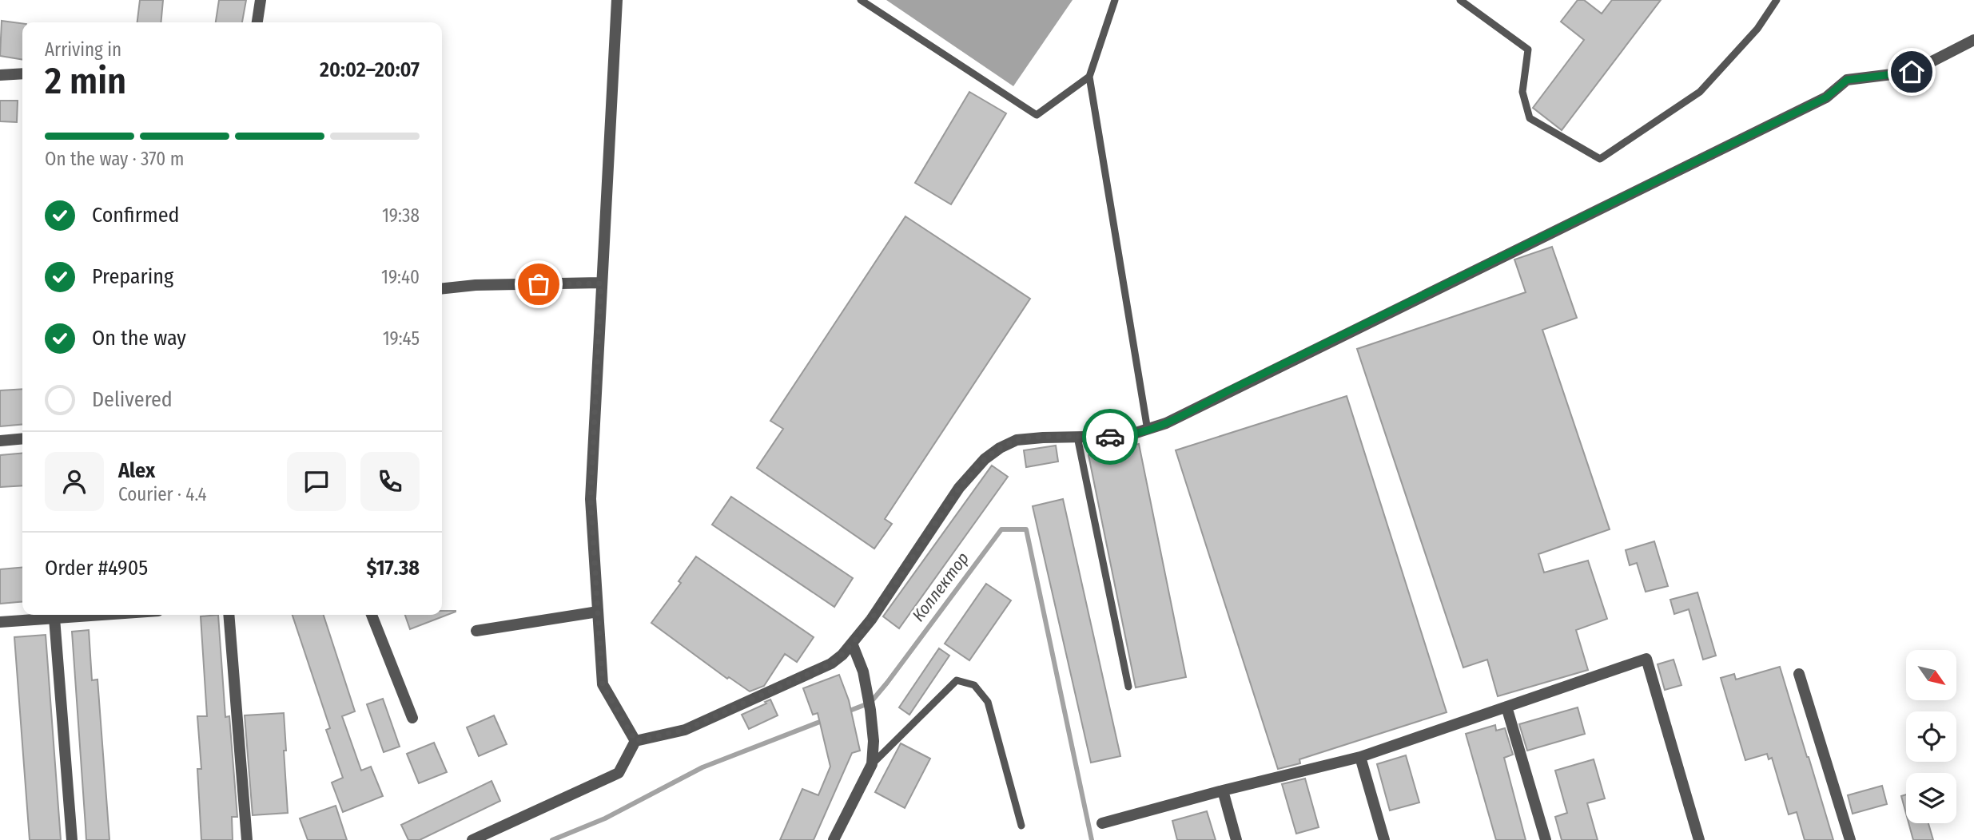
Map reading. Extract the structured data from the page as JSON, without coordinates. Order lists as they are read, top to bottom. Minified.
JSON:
{"water":["Коллектор"],"north":"bottom right","page":{"heading":["2 min","Arriving in","20:02–20:07"],"panel":["Alex","Courier · 4.4","Order #4905","$17.38"],"bar":"On the way · 370 m","list":[["Confirmed","19:38"],["Preparing","19:40"],["On the way","19:45"],"Delivered"]}}
